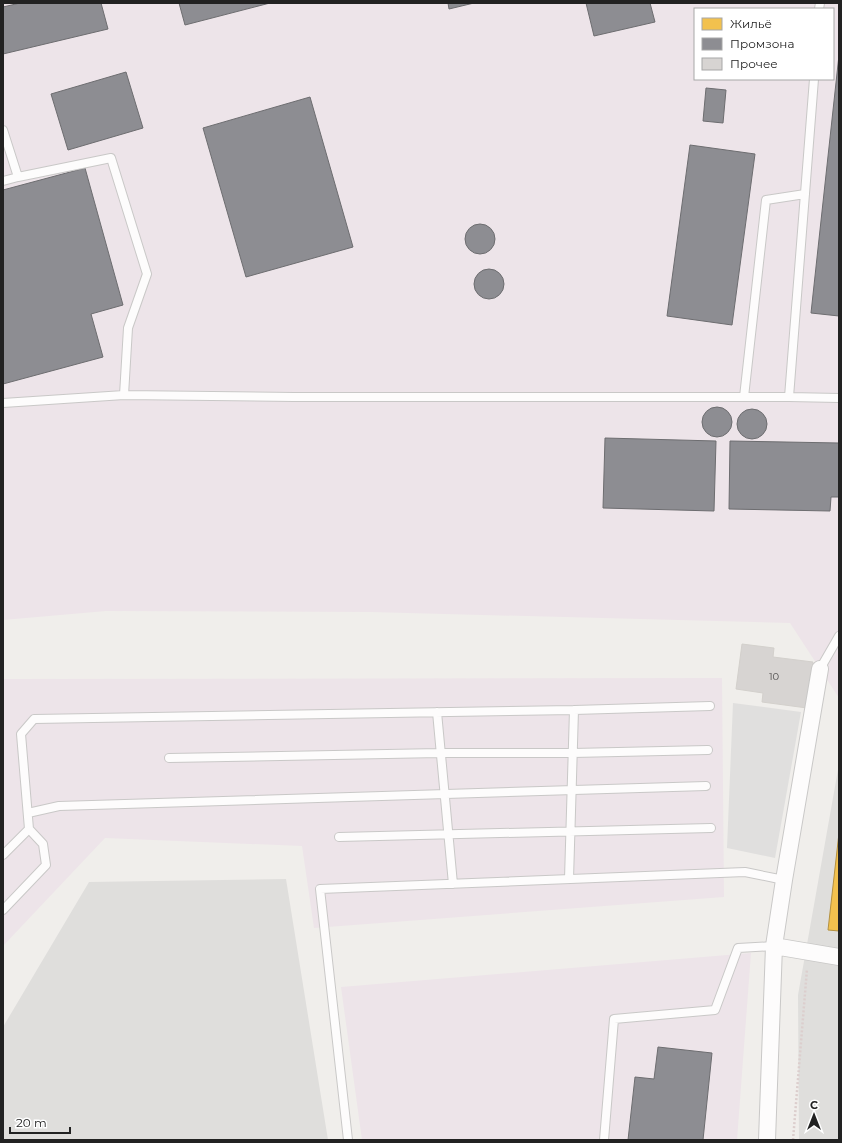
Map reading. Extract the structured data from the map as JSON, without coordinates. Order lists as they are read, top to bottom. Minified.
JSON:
{"house_numbers":["10"],"legend":["Жильё","Промзона","Прочее"],"scale_bar":"20 m","north":"top"}
